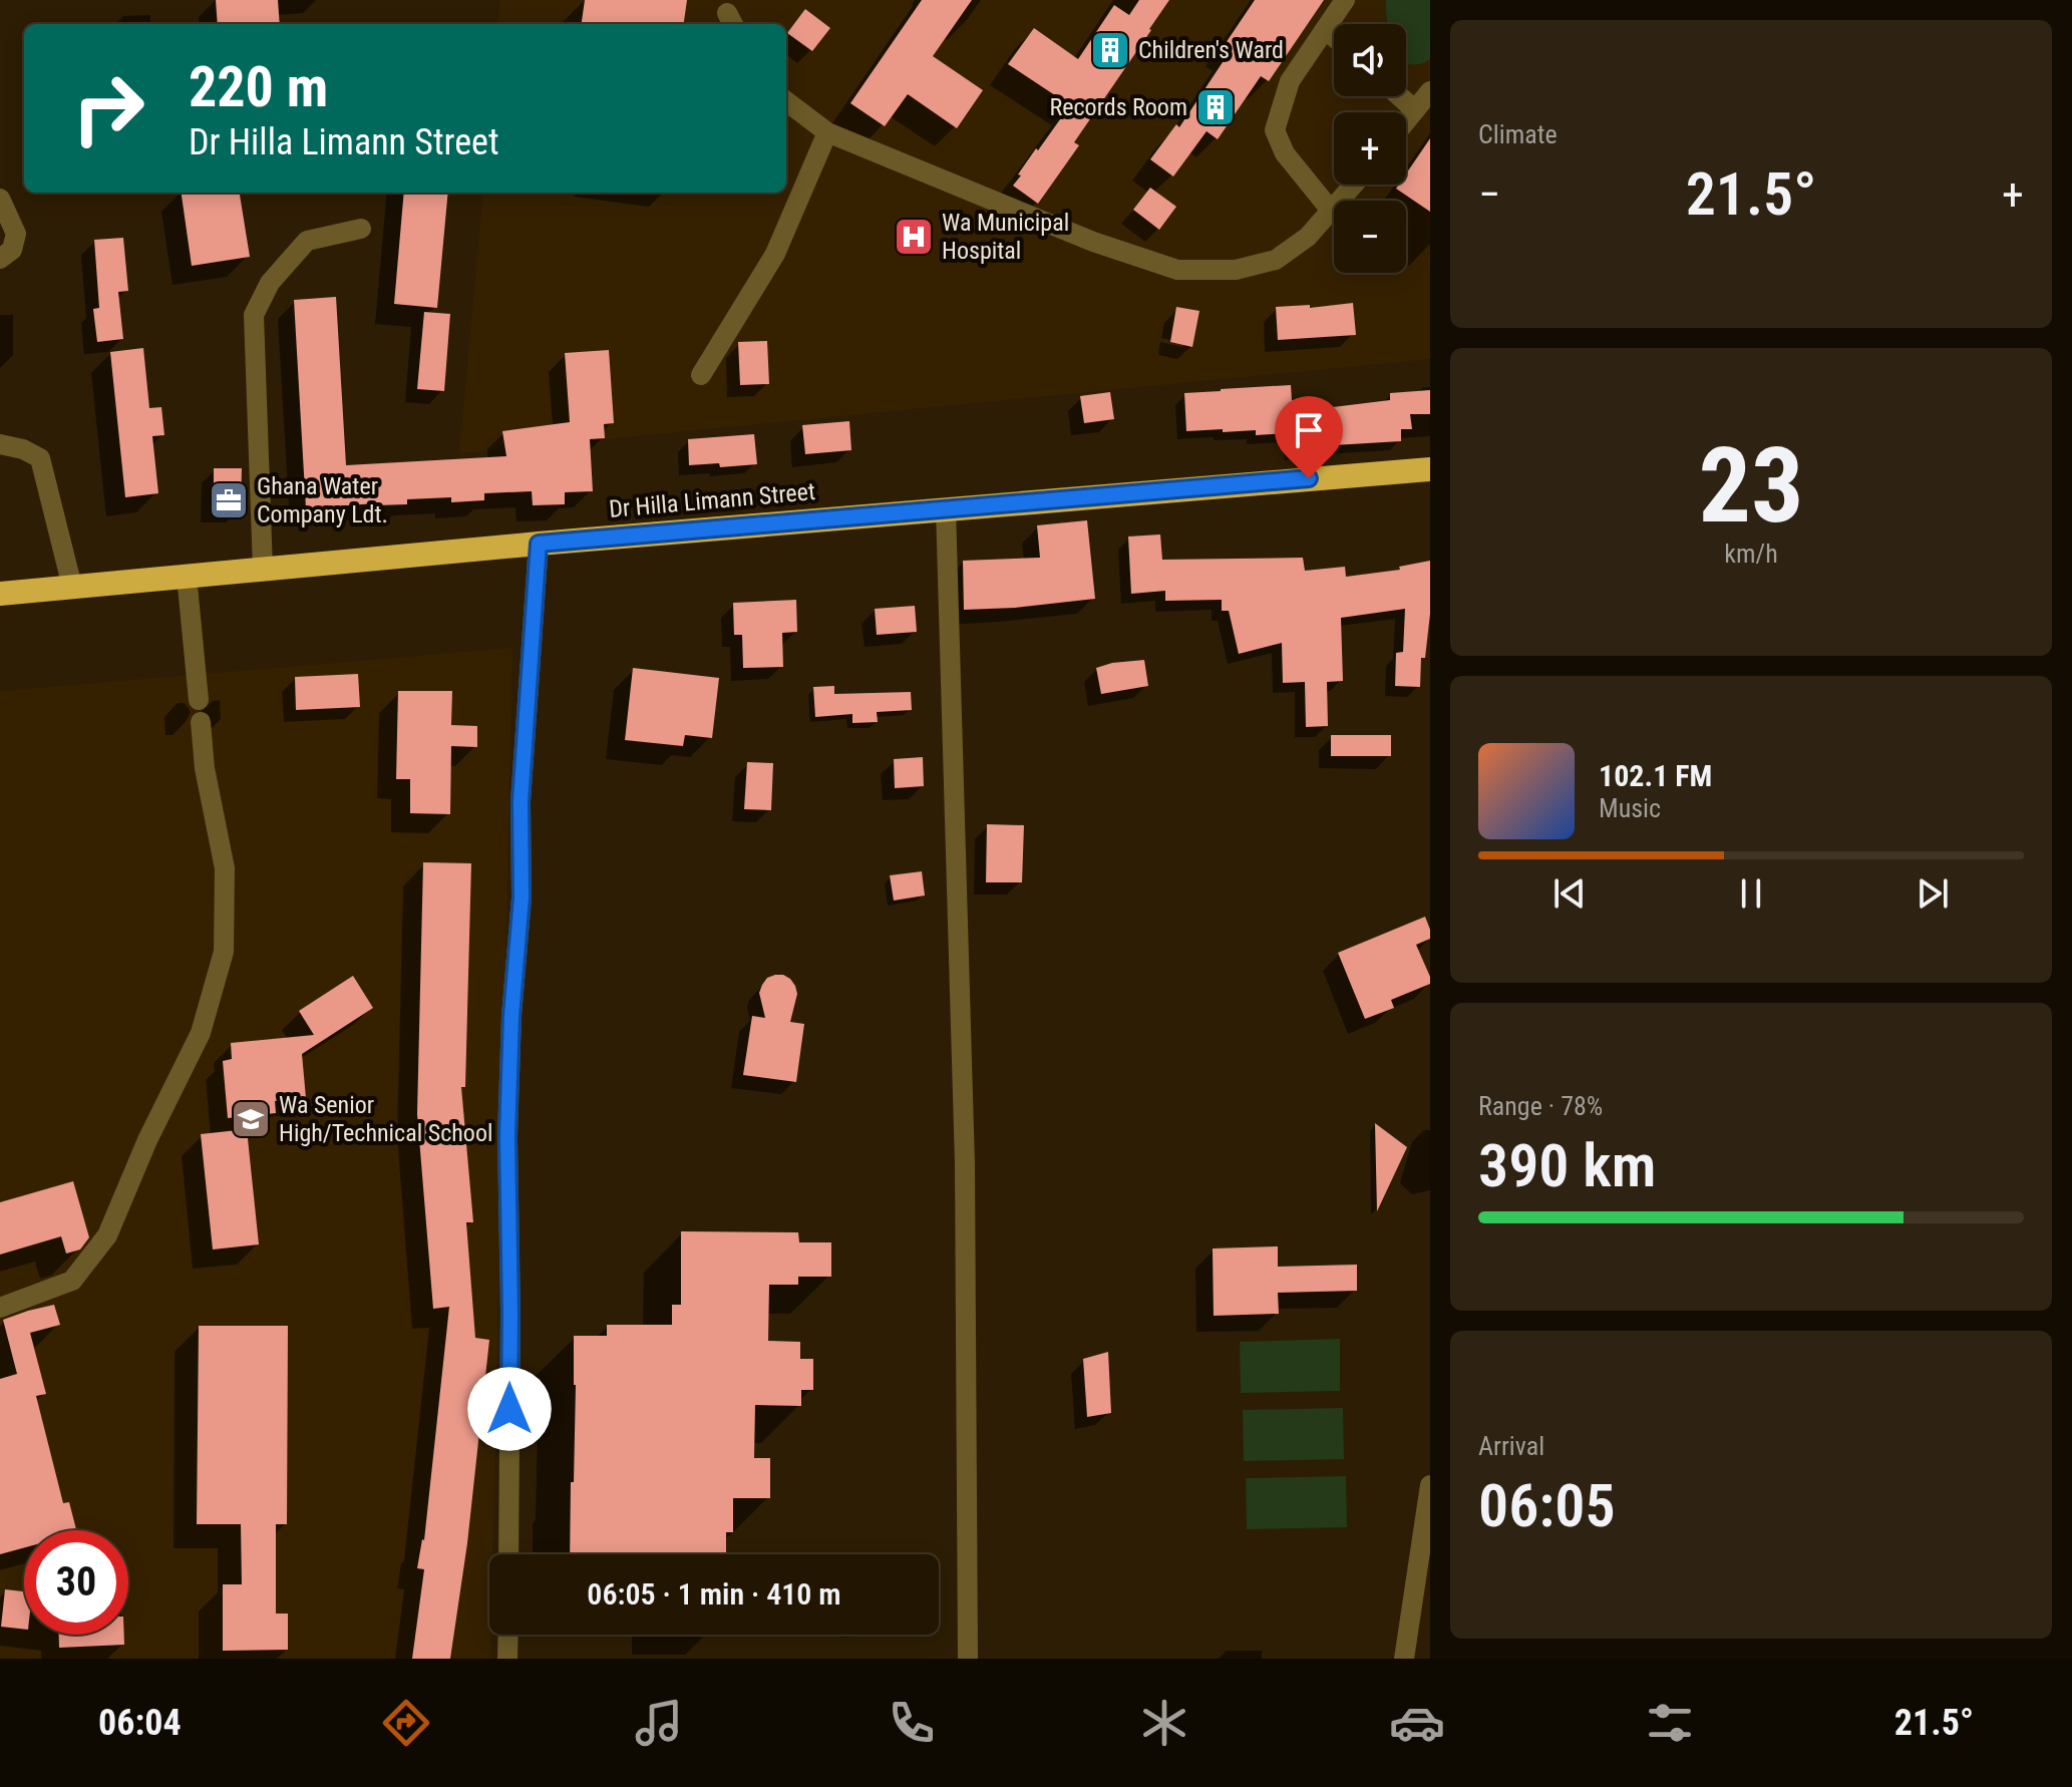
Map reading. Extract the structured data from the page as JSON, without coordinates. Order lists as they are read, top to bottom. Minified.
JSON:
{"streets":{"highway":["Dr Hilla Limann Street"]},"places":{"building":["Children's Ward","Records Room"],"hospital":["Wa Municipal Hospital"],"office":["Ghana Water Company Ldt."],"school or university":["Wa Senior High/Technical School"]},"page":{"tile":["Climate",["23","km/h"],["Range · 78%","390 km"],["Arrival","06:05"]],"map_buttons":["+","−"],"turn":["220 m","Dr Hilla Limann Street"],"heat":["−","21.5°","+"],"song":["102.1 FM","Music"],"limit":"30","trip":"06:05 · 1 min · 410 m","tabs":["06:04","21.5°"]}}
